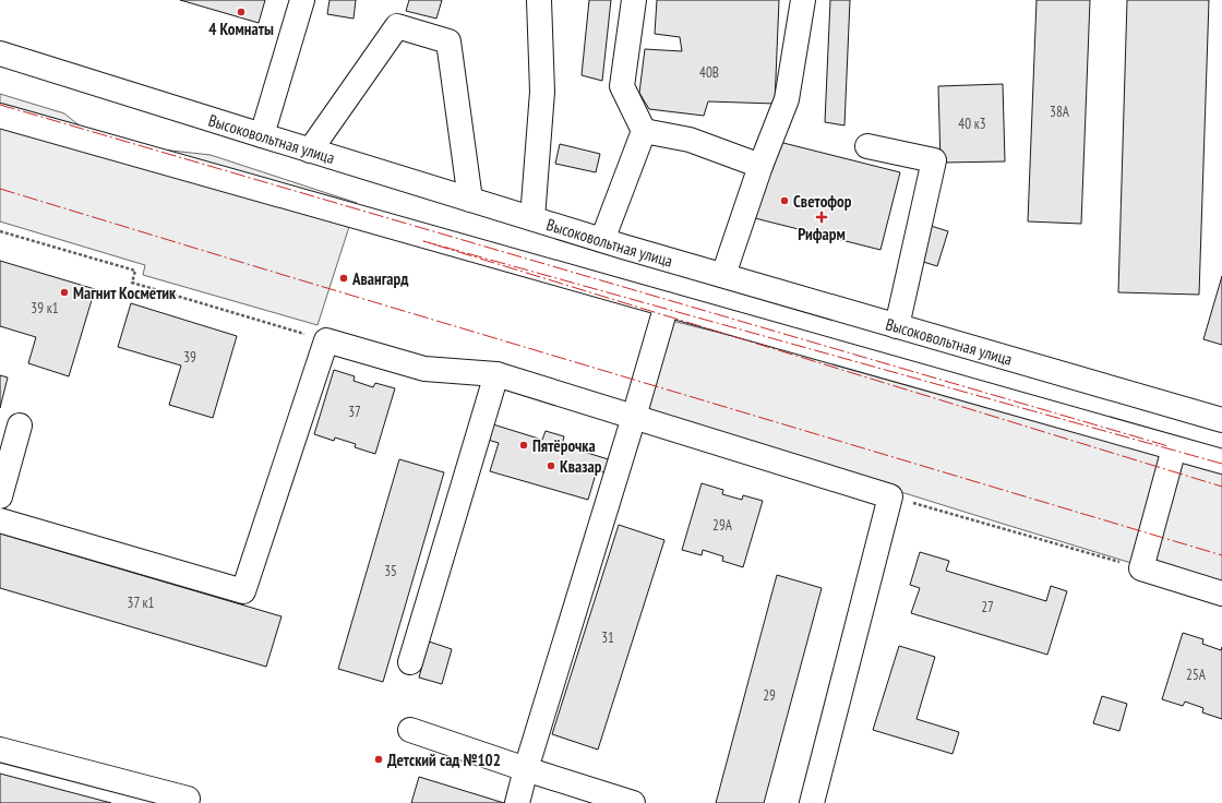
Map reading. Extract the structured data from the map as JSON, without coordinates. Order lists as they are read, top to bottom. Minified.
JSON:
{"streets":{"street":["Высоковольтная улица"]},"places":{"other":["4 Комнаты","Светофор","Авангард","Магнит Косметик","Пятёрочка","Квазар","Детский сад №102"],"health":["Рифарм"]},"house_numbers":["40В","38А","40 к3","39 к1","39","37","29А","35","37 к1","27","31","25А","29"]}
